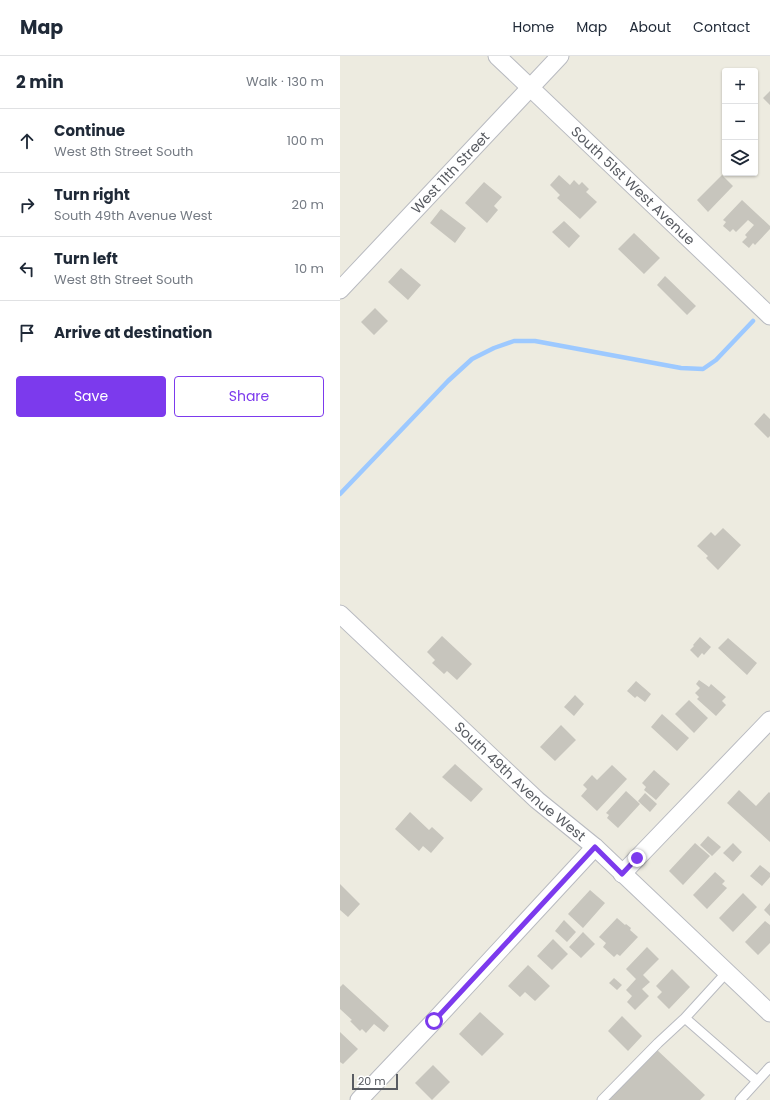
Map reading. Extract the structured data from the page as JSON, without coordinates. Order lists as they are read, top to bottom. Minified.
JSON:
{"streets":{"street":["West 11th Street","South 51st West Avenue","South 49th Avenue West"]},"crossings":[["West 11th Street","South 51st West Avenue"]],"scale_bar":"20 m","page":{"header":"Map","nav":["Home","Map","About","Contact"],"heading":["2 min","Walk · 130 m"],"map_buttons":["+","−"],"list":[["Continue","West 8th Street South","100 m"],["Turn right","South 49th Avenue West","20 m"],["Turn left","West 8th Street South","10 m"],"Arrive at destination"],"buttons":["Save","Share"],"scale":"20 m"}}
